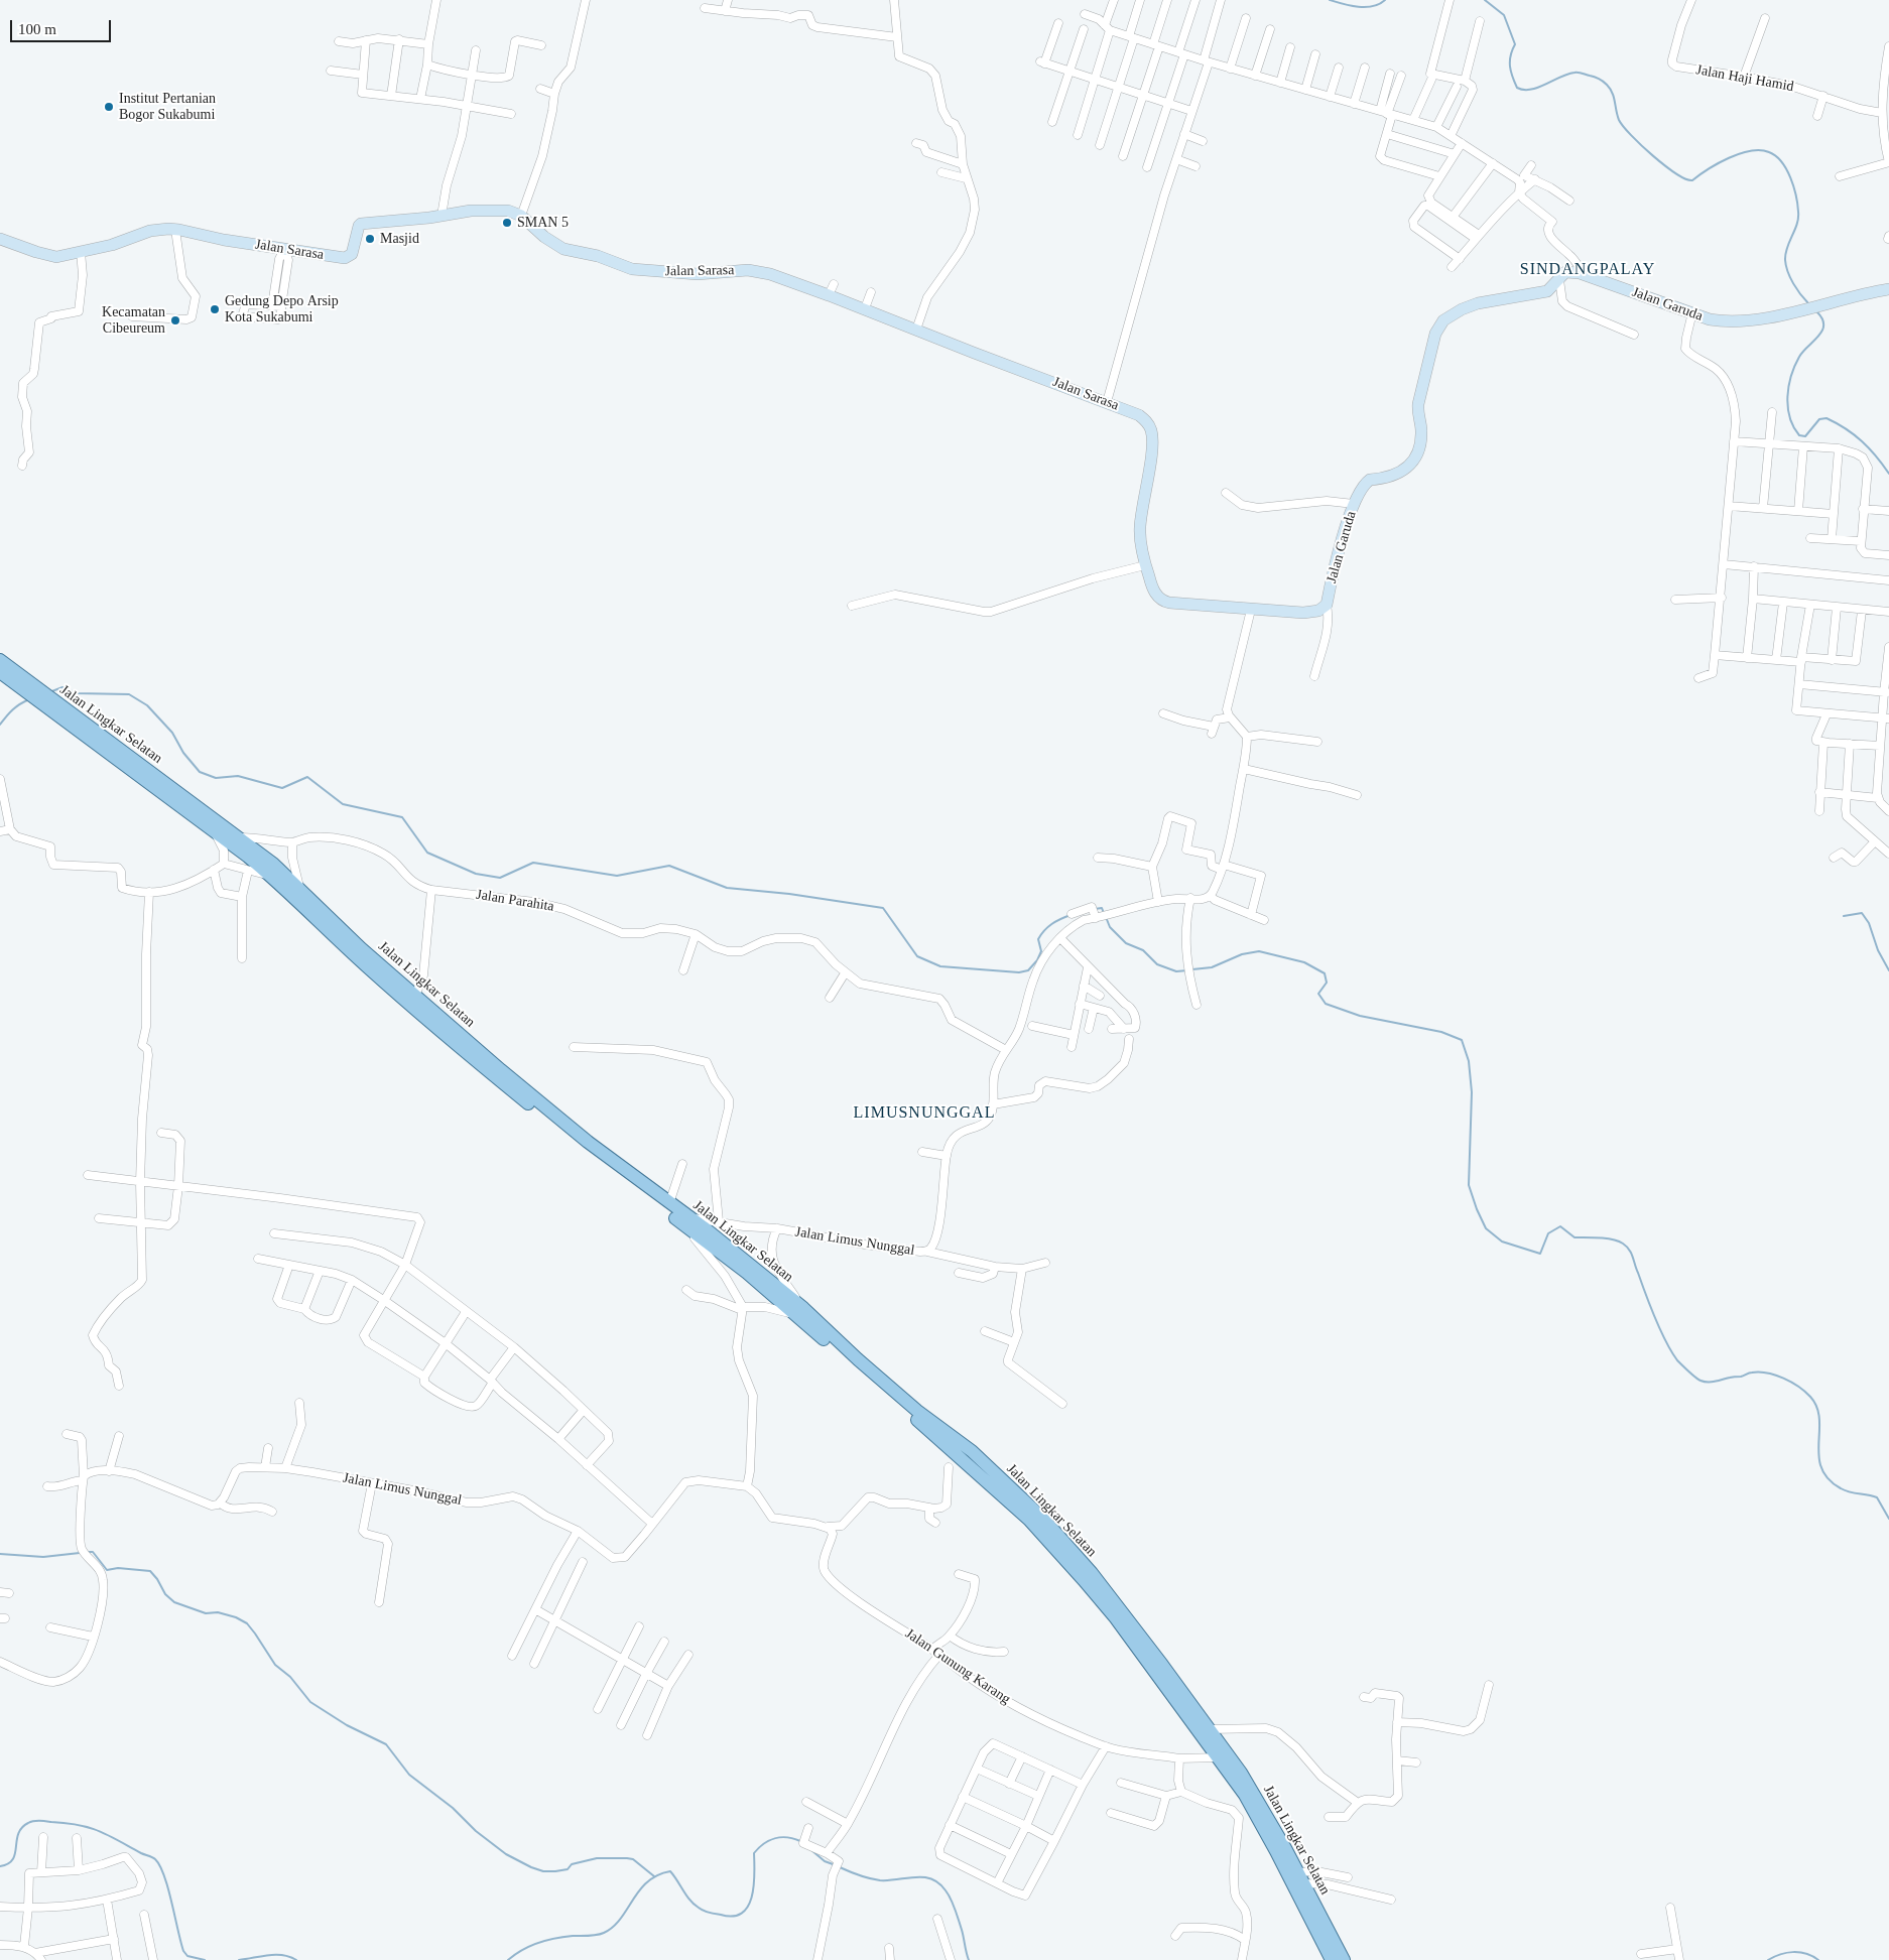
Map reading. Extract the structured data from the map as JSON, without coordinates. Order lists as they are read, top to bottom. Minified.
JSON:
{"streets":{"main road":["Jalan Lingkar Selatan"],"street":["Jalan Haji Hamid","Jalan Sarasa","Jalan Garuda","Jalan Parahita","Jalan Limus Nunggal","Jalan Gunung Karang"]},"crossings":[["Jalan Lingkar Selatan","Jalan Parahita"],["Jalan Lingkar Selatan","Jalan Limus Nunggal"],["Jalan Lingkar Selatan","Jalan Gunung Karang"],["Jalan Parahita","Jalan Limus Nunggal"]],"districts":["SINDANGPALAY","LIMUSNUNGGAL"],"places":["Institut Pertanian Bogor Sukabumi","SMAN 5","Masjid","Gedung Depo Arsip Kota Sukabumi","Kecamatan Cibeureum"],"scale_bar":"100 m"}
